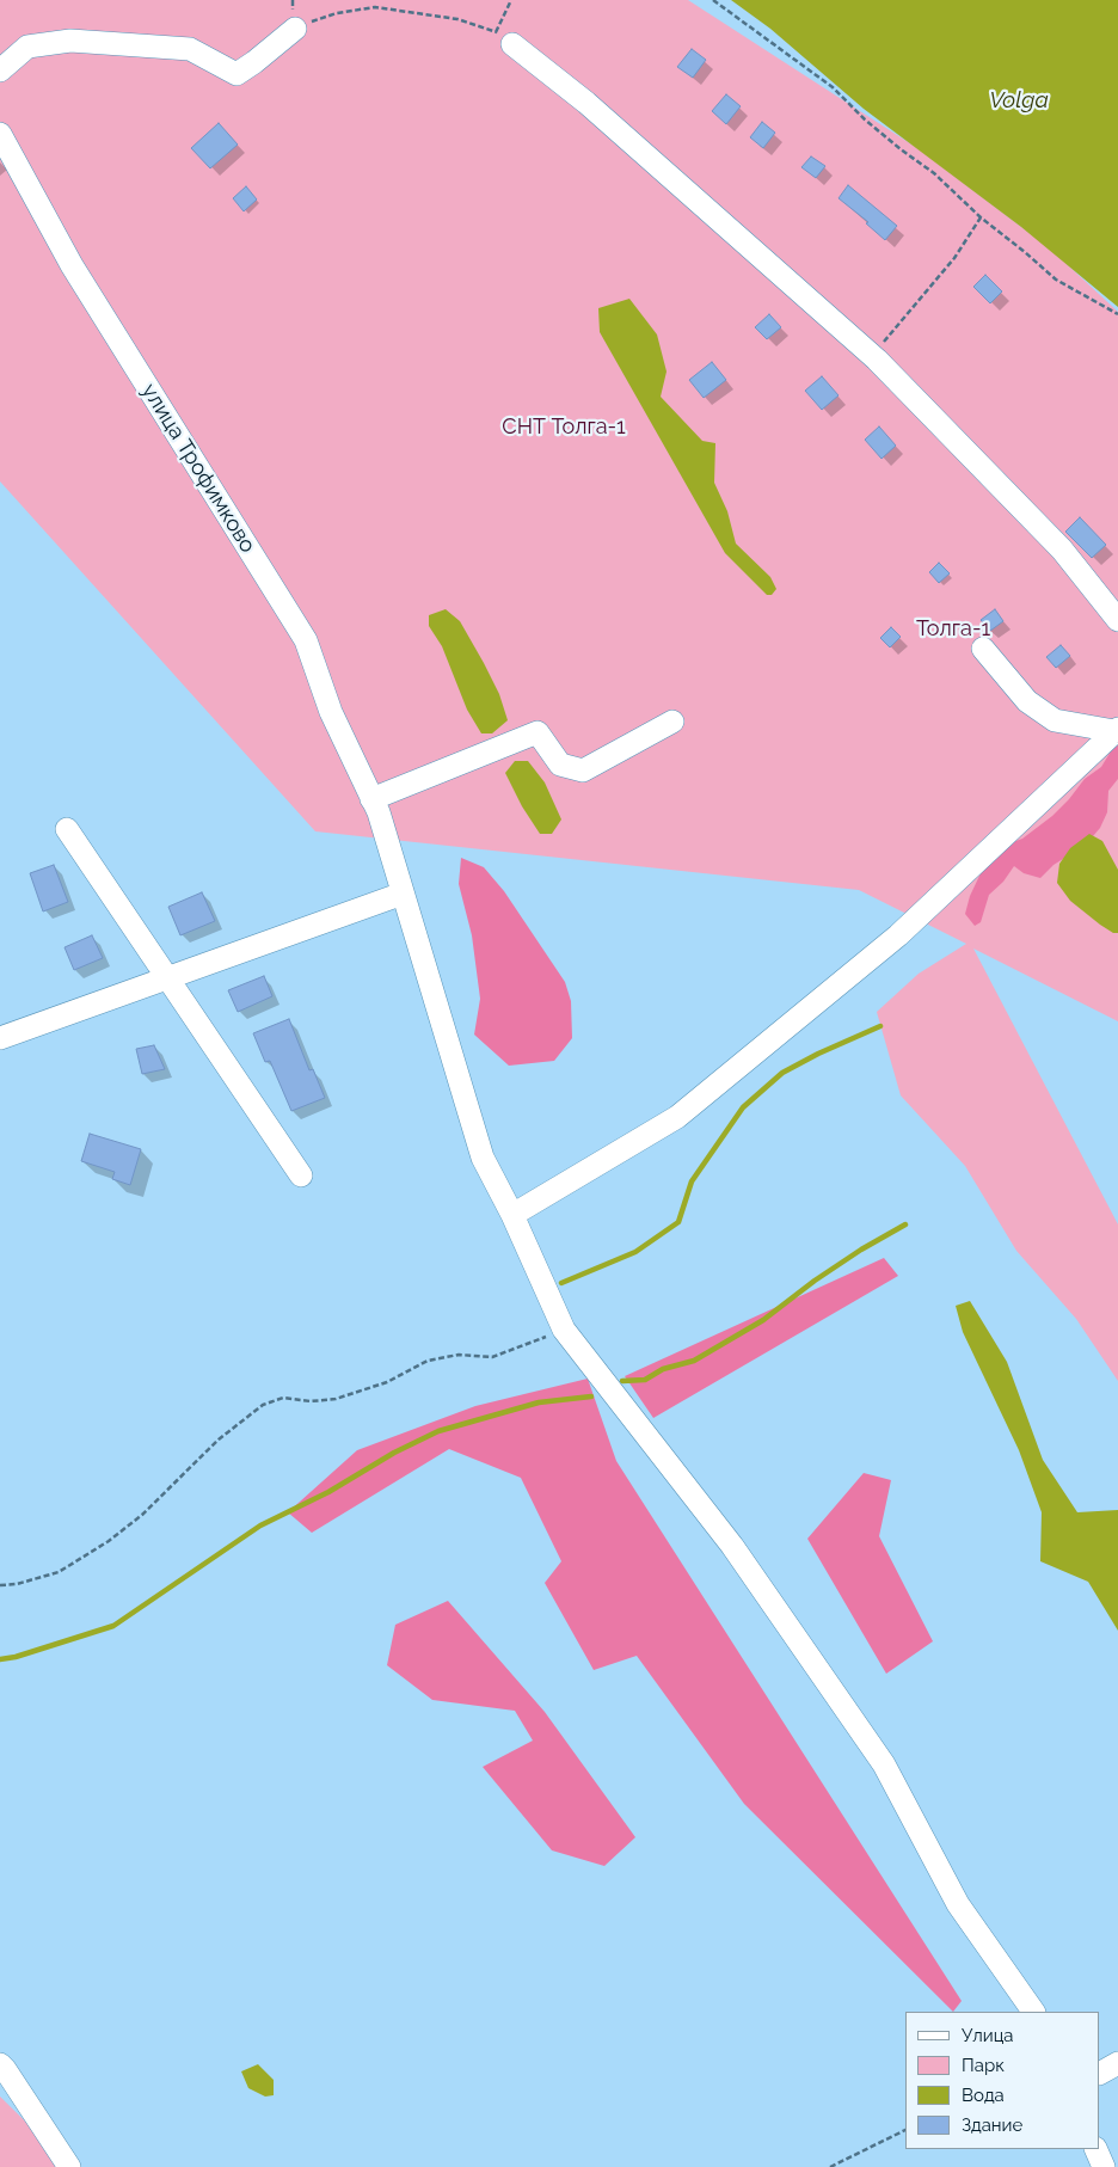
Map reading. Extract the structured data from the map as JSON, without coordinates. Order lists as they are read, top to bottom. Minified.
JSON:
{"streets":{"street":["улица Трофимково"]},"water":["Volga"],"parks":["СНТ Толга-1","Толга-1"],"legend":["Улица","Парк","Вода","Здание"]}
